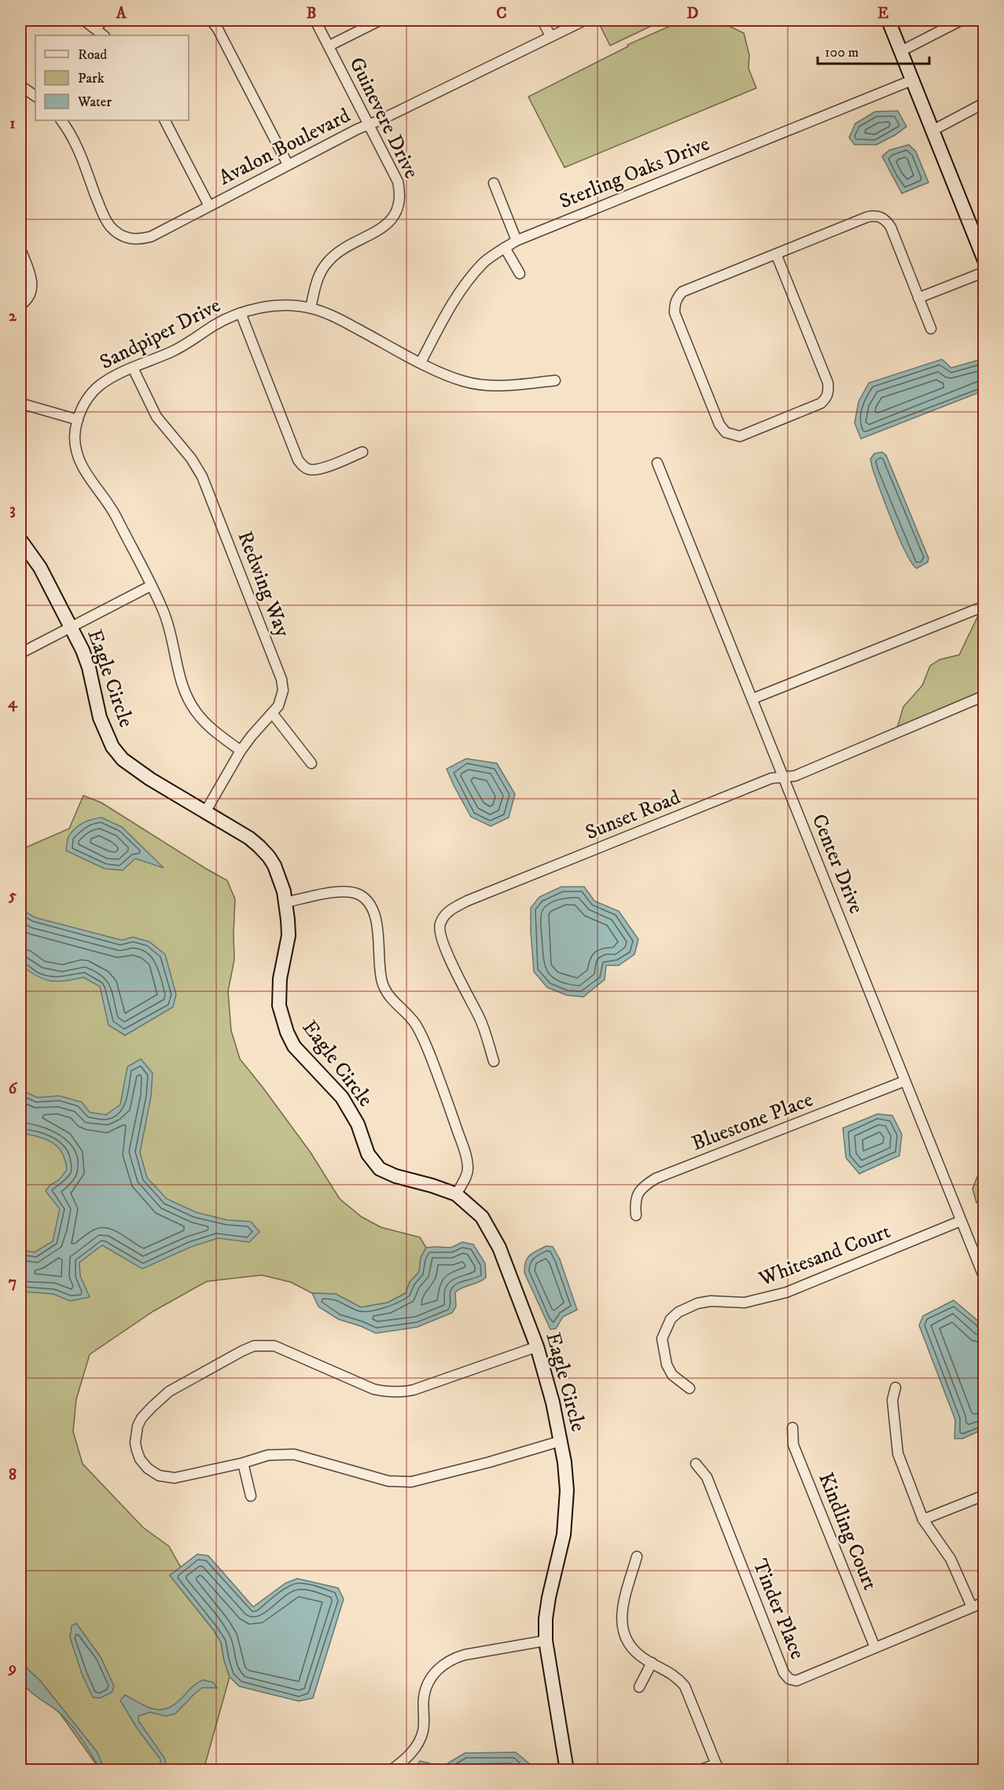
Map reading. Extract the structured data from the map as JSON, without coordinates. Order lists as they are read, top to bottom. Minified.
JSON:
{"streets":{"street":["Guinevere Drive","Avalon Boulevard","Sterling Oaks Drive","Sandpiper Drive","Redwing Way","Eagle Circle","Sunset Road","Center Drive","Bluestone Place","Whitesand Court","Kindling Court","Tinder Place"]},"crossings":[["Guinevere Drive","Avalon Boulevard"],["Guinevere Drive","Sandpiper Drive"],["Sterling Oaks Drive","Sandpiper Drive"],["Sandpiper Drive","Redwing Way"],["Redwing Way","Eagle Circle"],["Sunset Road","Center Drive"],["Center Drive","Bluestone Place"],["Center Drive","Whitesand Court"],["Kindling Court","Tinder Place"]],"legend":["Road","Park","Water"],"scale_bar":"100 m","grid":{"columns":["A","B","C","D","E"],"rows":["1","2","3","4","5","6","7","8","9"]}}
